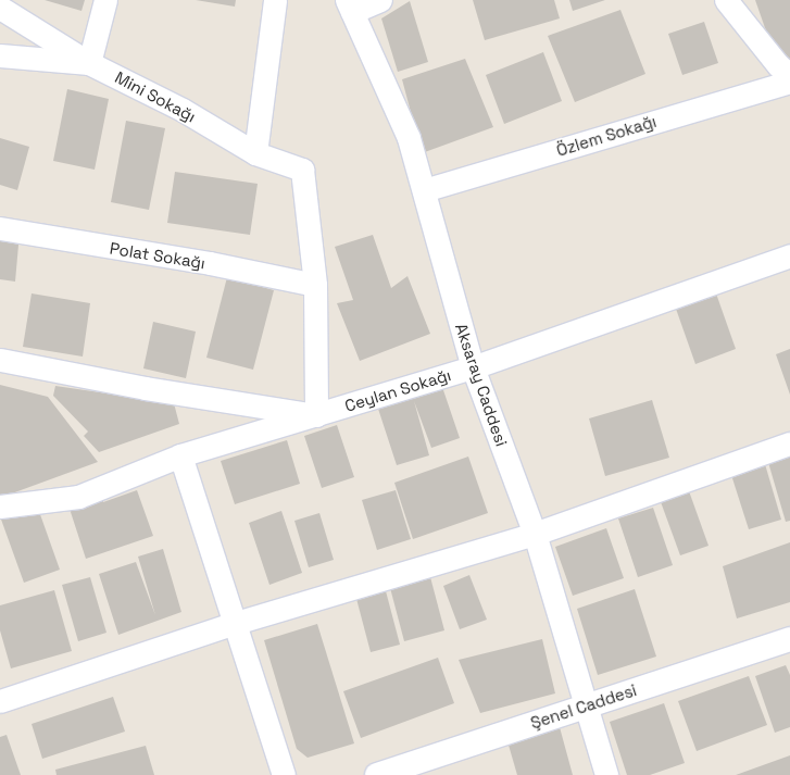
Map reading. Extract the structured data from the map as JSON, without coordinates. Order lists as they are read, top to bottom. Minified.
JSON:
{"streets":{"street":["Mini Sokağı","Özlem Sokağı","Polat Sokağı","Aksaray Caddesi","Ceylan Sokağı","Şenel Caddesi"]},"crossings":[["Mini Sokağı","Polat Sokağı"],["Özlem Sokağı","Aksaray Caddesi"],["Aksaray Caddesi","Ceylan Sokağı"],["Aksaray Caddesi","Şenel Caddesi"]]}
